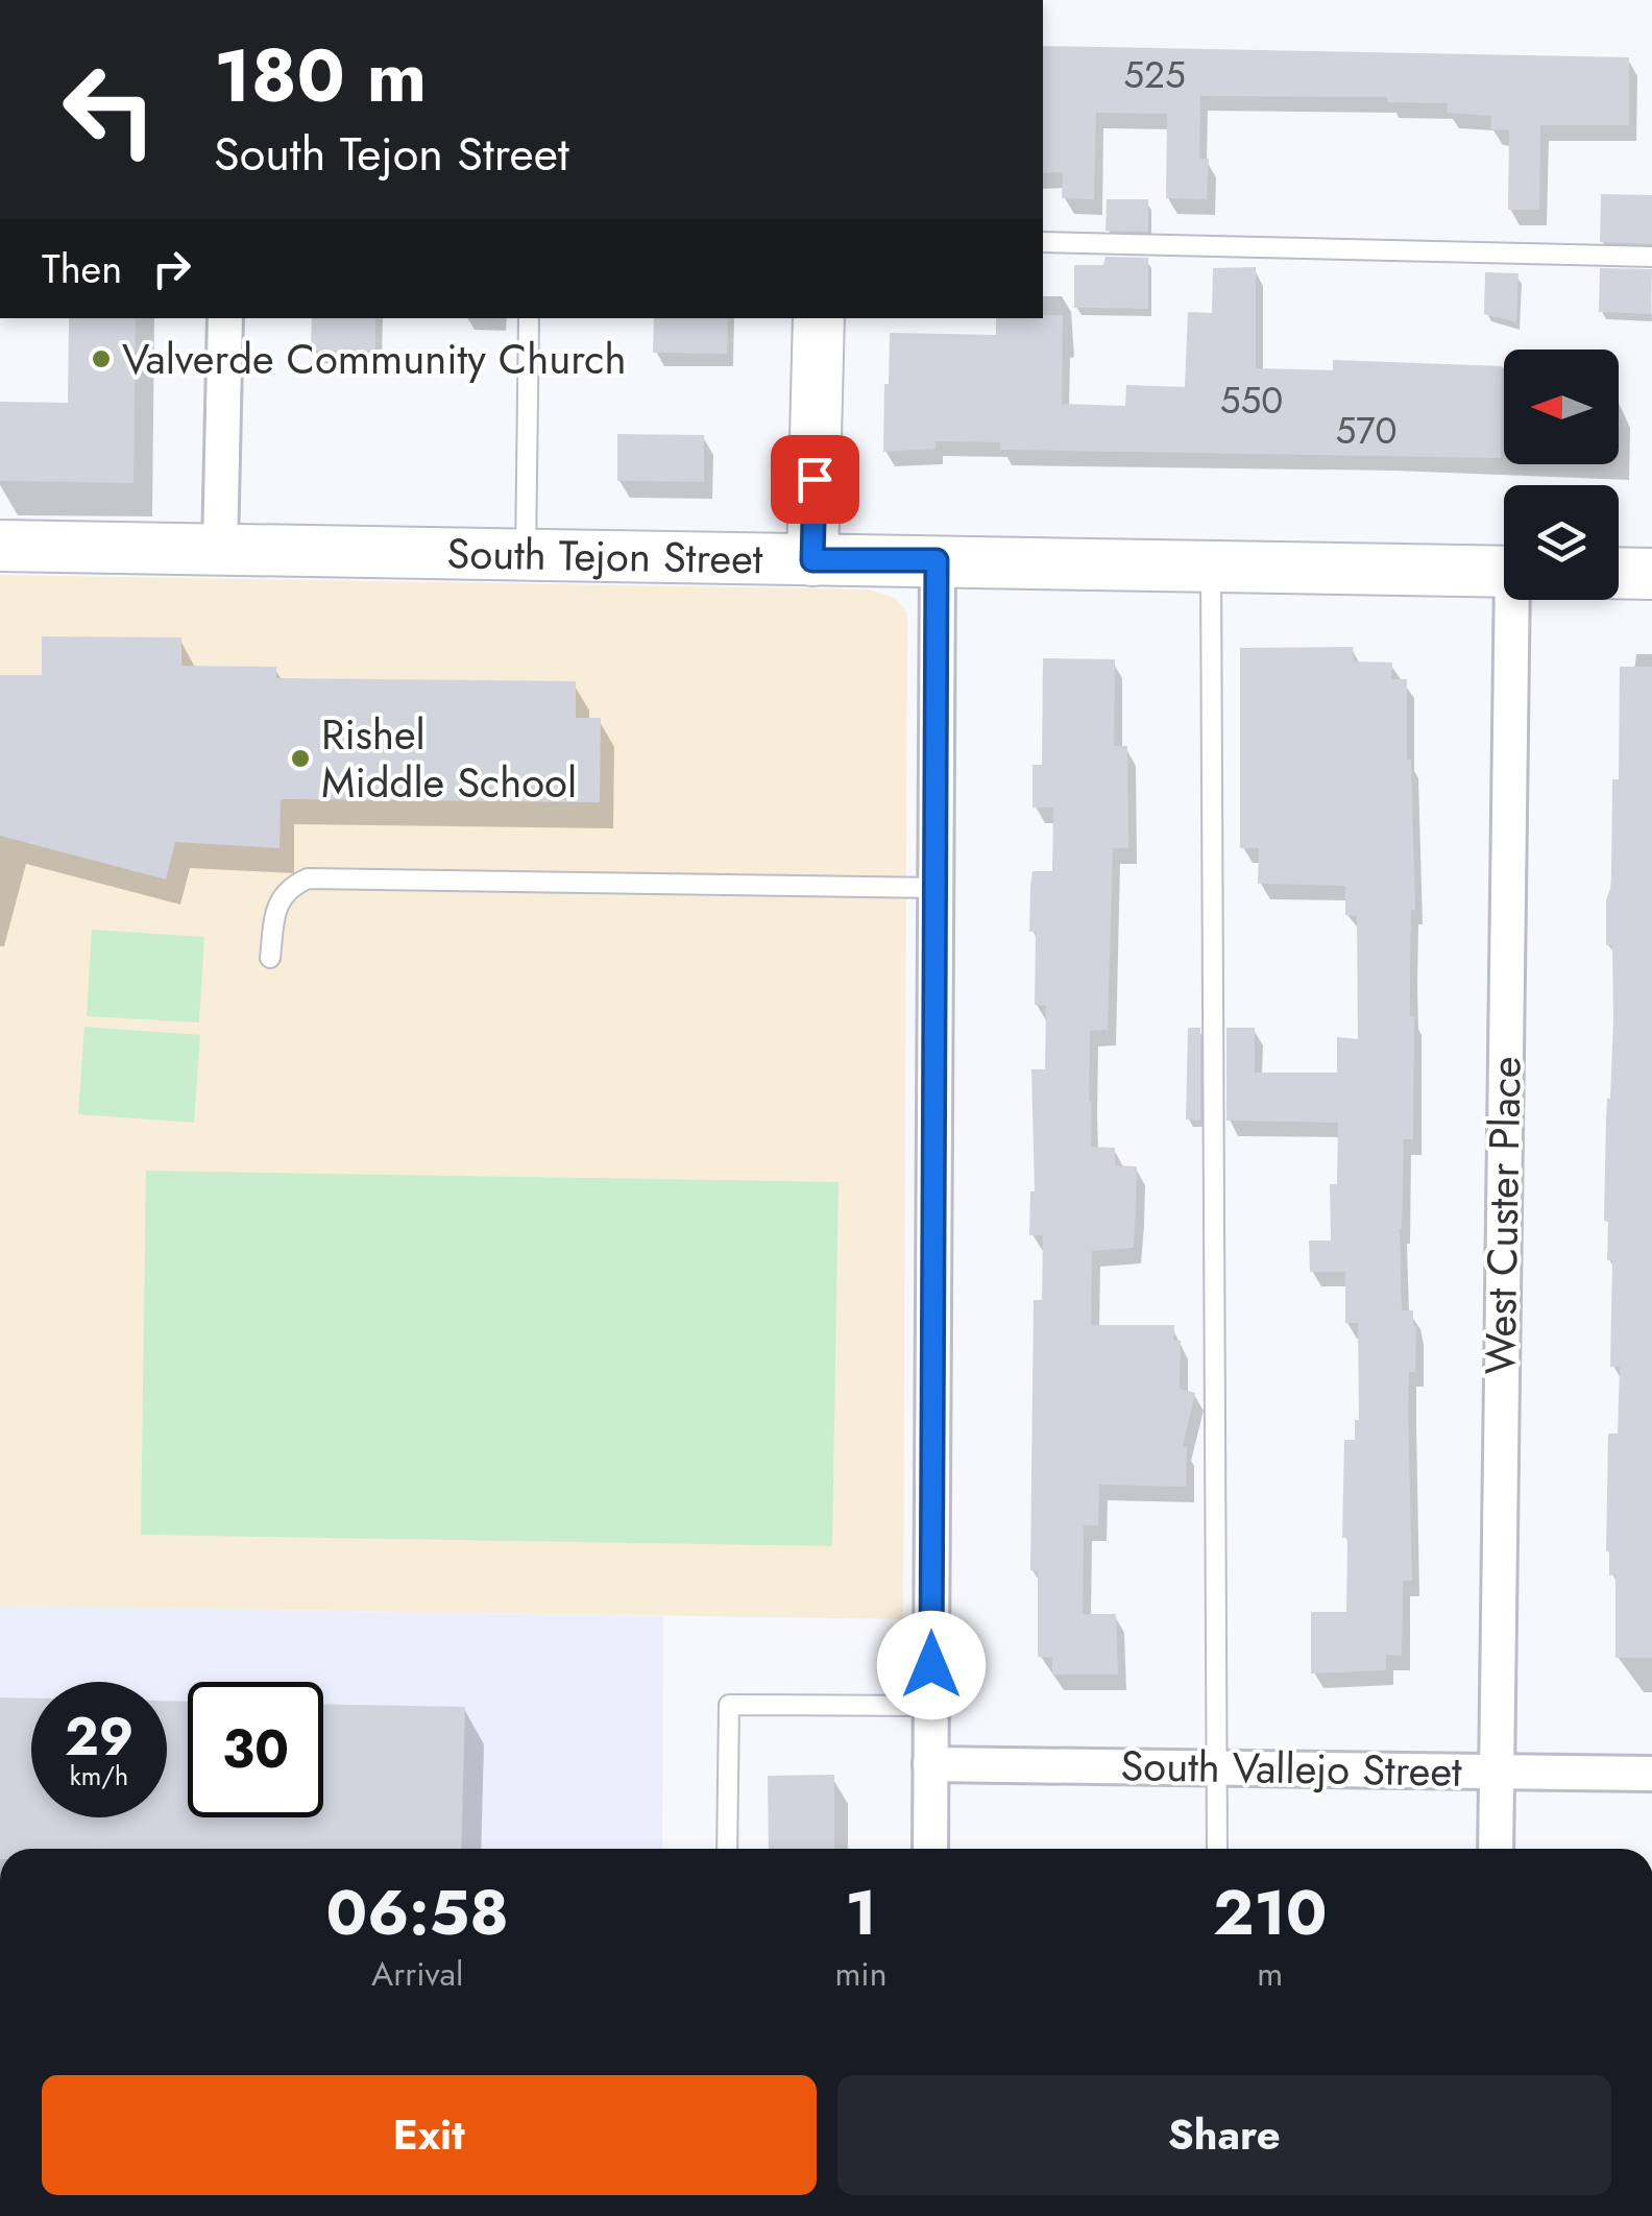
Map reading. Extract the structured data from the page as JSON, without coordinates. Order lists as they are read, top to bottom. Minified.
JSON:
{"streets":{"street":["South Tejon Street","West Custer Place","South Vallejo Street"]},"crossings":[["West Custer Place","South Vallejo Street"]],"places":["Valverde Community Church","Rishel Middle School"],"house_numbers":["525","550","570"],"north":"left","page":{"turn":["180 m","South Tejon Street"],"then":"Then","speed":"29 km/h","limit":"30","eta":["06:58","Arrival","1","min","210","m"],"buttons":["Exit","Share"]}}
